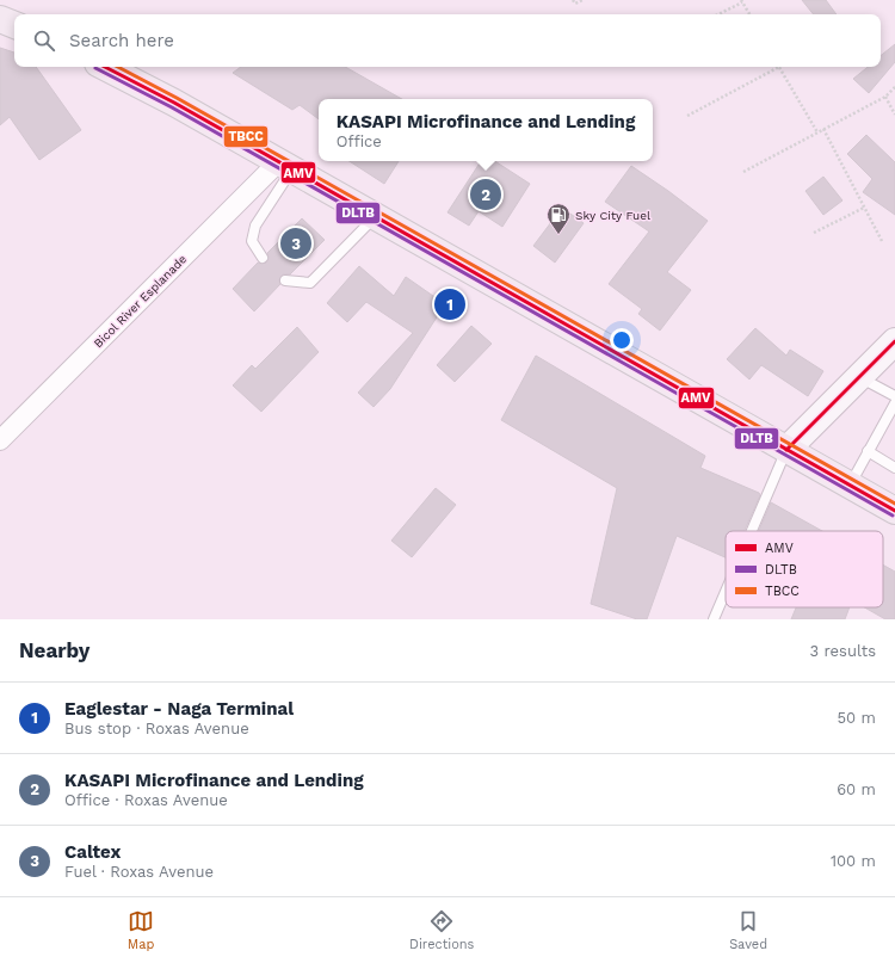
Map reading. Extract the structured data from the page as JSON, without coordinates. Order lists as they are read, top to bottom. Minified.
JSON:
{"streets":{"street":["Bicol River Esplanade"]},"places":{"fuel station":["Sky City Fuel"]},"lines":["transit line AMV","transit line TBCC","transit line DLTB"],"legend":["AMV","DLTB","TBCC"],"page":{"search":"Search here","popup":["KASAPI Microfinance and Lending","Office"],"pins":["2","3","1"],"heading":["Nearby","3 results"],"list":[{"mark":"1","name":"Eaglestar - Naga Terminal","note":"Bus stop · Roxas Avenue","value":"50 m"},{"mark":"2","name":"KASAPI Microfinance and Lending","note":"Office · Roxas Avenue","value":"60 m"},{"mark":"3","name":"Caltex","note":"Fuel · Roxas Avenue","value":"100 m"}],"nav":["Map","Directions","Saved"]}}
